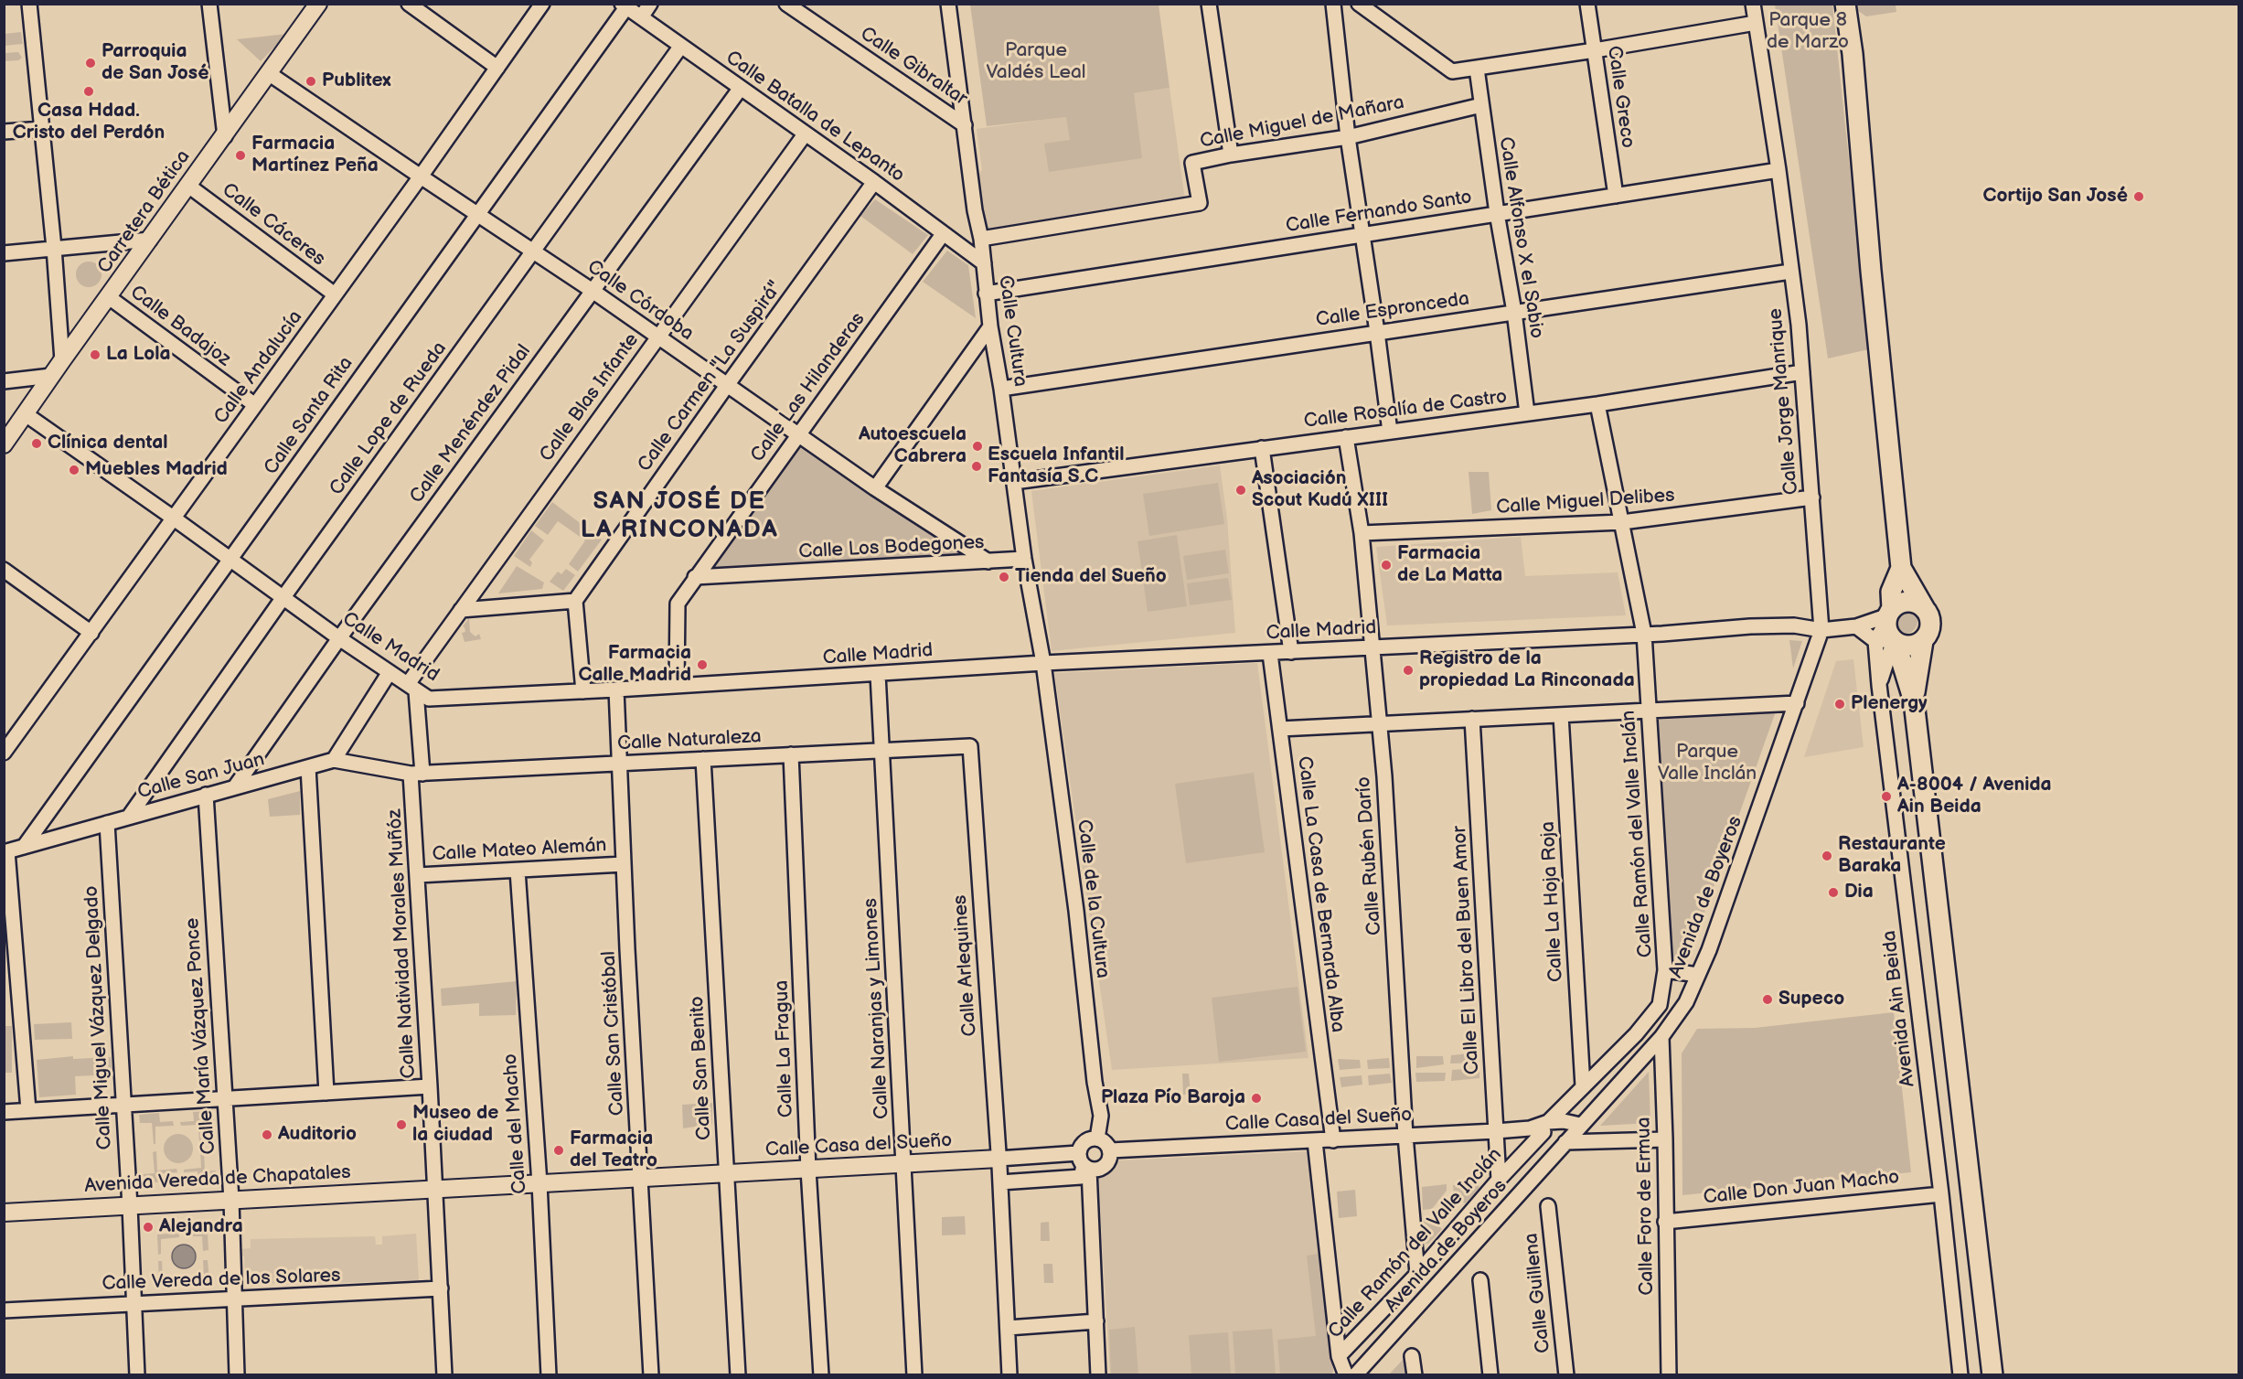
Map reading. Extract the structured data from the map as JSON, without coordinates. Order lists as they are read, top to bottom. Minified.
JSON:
{"streets":{"street":["Calle Gibraltar","Calle Greco","Calle Batalla de Lepanto","Calle Miguel de Mañara","Carretera Bética","Calle Fernando Santo","Calle Cáceres","Calle Alfonso X el Sabio","Calle Córdoba","Calle Espronceda","Calle Badajoz","Calle Cultura","Calle Andalucía","Calle Carmen \"La Suspirá\"","Calle Las Hilanderas","Calle Blas Infante","Calle Jorge Manrique","Calle Rosalía de Castro","Calle Santa Rita","Calle Lope de Rueda","Calle Menéndez Pidal","Calle Miguel Delibes","Calle Los Bodegones","Calle Madrid","Calle Naturaleza","Calle San Juan","Calle Ramón del Valle Inclán","Calle Mateo Alemán","Calle Rubén Darío","Calle La Casa de Bernarda Alba","Avenida de Boyeros","Calle de la Cultura","Calle La Hoja Roja","Calle Natividad Morales Muñóz","Calle El Libro del Buen Amor","Calle Arlequines","Calle Naranjas y Limones","Avenida Ain Beida","Calle Miguel Vázquez Delgado","Calle San Cristóbal","Calle María Vázquez Ponce","Calle La Fragua","Calle San Benito","Calle Casa del Sueño","Calle del Macho","Avenida Vereda de Chapatales","Calle Don Juan Macho","Calle Foro de Ermua","Calle Vereda de los Solares","Calle Guillena"]},"crossings":[["Calle Gibraltar","Calle Cultura"],["Calle Greco","Calle Fernando Santo"],["Calle Batalla de Lepanto","Calle Cultura"],["Calle Batalla de Lepanto","Calle Carmen \"La Suspirá\""],["Calle Batalla de Lepanto","Calle Las Hilanderas"],["Calle Batalla de Lepanto","Calle Blas Infante"],["Calle Batalla de Lepanto","Calle Santa Rita"],["Calle Batalla de Lepanto","Calle Lope de Rueda"],["Calle Batalla de Lepanto","Calle Menéndez Pidal"],["Calle Miguel de Mañara","Calle Alfonso X el Sabio"],["Calle Miguel de Mañara","Calle Cultura"],["Carretera Bética","Calle Cáceres"],["Carretera Bética","Calle Córdoba"],["Carretera Bética","Calle Badajoz"],["Carretera Bética","Calle Madrid"],["Calle Fernando Santo","Calle Alfonso X el Sabio"],["Calle Fernando Santo","Calle Cultura"],["Calle Fernando Santo","Calle Jorge Manrique"],["Calle Cáceres","Calle Andalucía"],["Calle Alfonso X el Sabio","Calle Espronceda"],["Calle Alfonso X el Sabio","Calle Rosalía de Castro"],["Calle Córdoba","Calle Andalucía"],["Calle Córdoba","Calle Carmen \"La Suspirá\""],["Calle Córdoba","Calle Las Hilanderas"],["Calle Córdoba","Calle Blas Infante"],["Calle Córdoba","Calle Santa Rita"],["Calle Córdoba","Calle Lope de Rueda"],["Calle Córdoba","Calle Menéndez Pidal"],["Calle Córdoba","Calle Los Bodegones"],["Calle Espronceda","Calle Cultura"],["Calle Espronceda","Calle Jorge Manrique"],["Calle Badajoz","Calle Andalucía"],["Calle Cultura","Calle Rosalía de Castro"],["Calle Cultura","Calle Los Bodegones"],["Calle Cultura","Calle Madrid"],["Calle Cultura","Calle de la Cultura"],["Calle Andalucía","Calle Madrid"],["Calle Las Hilanderas","Calle Los Bodegones"],["Calle Las Hilanderas","Calle Madrid"],["Calle Blas Infante","Calle Madrid"],["Calle Blas Infante","Calle Natividad Morales Muñóz"],["Calle Jorge Manrique","Calle Rosalía de Castro"],["Calle Jorge Manrique","Calle Miguel Delibes"],["Calle Jorge Manrique","Calle Madrid"],["Calle Jorge Manrique","Avenida de Boyeros"],["Calle Rosalía de Castro","Calle Ramón del Valle Inclán"],["Calle Rosalía de Castro","Calle Rubén Darío"],["Calle Santa Rita","Calle Madrid"],["Calle Santa Rita","Calle San Juan"],["Calle Lope de Rueda","Calle Madrid"],["Calle Lope de Rueda","Calle San Juan"],["Calle Menéndez Pidal","Calle Madrid"],["Calle Menéndez Pidal","Calle San Juan"],["Calle Miguel Delibes","Calle Ramón del Valle Inclán"],["Calle Miguel Delibes","Calle Rubén Darío"],["Calle Madrid","Calle Ramón del Valle Inclán"],["Calle Madrid","Calle Rubén Darío"],["Calle Madrid","Calle La Casa de Bernarda Alba"],["Calle Madrid","Avenida de Boyeros"],["Calle Madrid","Calle de la Cultura"],["Calle Madrid","Calle Natividad Morales Muñóz"],["Calle Madrid","Calle Naranjas y Limones"],["Calle Madrid","Avenida Ain Beida"],["Calle Madrid","Calle San Cristóbal"],["Calle Naturaleza","Calle San Juan"],["Calle Naturaleza","Calle Natividad Morales Muñóz"],["Calle Naturaleza","Calle Arlequines"],["Calle Naturaleza","Calle Naranjas y Limones"],["Calle Naturaleza","Calle San Cristóbal"],["Calle Naturaleza","Calle La Fragua"],["Calle Naturaleza","Calle San Benito"],["Calle San Juan","Calle Natividad Morales Muñóz"],["Calle San Juan","Calle Miguel Vázquez Delgado"],["Calle San Juan","Calle María Vázquez Ponce"],["Calle Ramón del Valle Inclán","Calle Rubén Darío"],["Calle Ramón del Valle Inclán","Calle La Hoja Roja"],["Calle Ramón del Valle Inclán","Calle El Libro del Buen Amor"],["Calle Ramón del Valle Inclán","Calle Casa del Sueño"],["Calle Mateo Alemán","Calle Natividad Morales Muñóz"],["Calle Mateo Alemán","Calle San Cristóbal"],["Calle Mateo Alemán","Calle del Macho"],["Calle Rubén Darío","Calle Casa del Sueño"],["Calle La Casa de Bernarda Alba","Calle Casa del Sueño"],["Avenida de Boyeros","Calle Casa del Sueño"],["Avenida de Boyeros","Calle Foro de Ermua"],["Calle de la Cultura","Calle Casa del Sueño"],["Calle Natividad Morales Muñóz","Avenida Vereda de Chapatales"],["Calle Natividad Morales Muñóz","Calle Vereda de los Solares"],["Calle El Libro del Buen Amor","Calle Casa del Sueño"],["Calle Arlequines","Calle Casa del Sueño"],["Calle Naranjas y Limones","Calle Casa del Sueño"],["Avenida Ain Beida","Calle Don Juan Macho"],["Calle Miguel Vázquez Delgado","Avenida Vereda de Chapatales"],["Calle Miguel Vázquez Delgado","Calle Vereda de los Solares"],["Calle San Cristóbal","Calle Casa del Sueño"],["Calle María Vázquez Ponce","Avenida Vereda de Chapatales"],["Calle María Vázquez Ponce","Calle Vereda de los Solares"],["Calle La Fragua","Calle Casa del Sueño"],["Calle San Benito","Calle Casa del Sueño"],["Calle Casa del Sueño","Calle del Macho"],["Calle Casa del Sueño","Avenida Vereda de Chapatales"],["Calle del Macho","Avenida Vereda de Chapatales"],["Calle Don Juan Macho","Calle Foro de Ermua"]],"districts":["SAN JOSÉ DE LA RINCONADA"],"parks":["Parque 8 de Marzo","Parque Valdés Leal","Parque Valle Inclán"],"places":["Parroquia de San José","Publitex","Casa Hdad. Cristo del Perdón","Farmacia Martínez Peña","Cortijo San José","La Lola","Clínica dental","Autoescuela Cabrera","Escuela Infantil Fantasía S C","Muebles Madrid","Asociación Scout Kudú XIII","Farmacia de La Matta","Tienda del Sueño","Farmacia Calle Madrid","Registro de la propiedad La Rinconada","Plenergy","A-8004 / Avenida Ain Beida","Restaurante Baraka","Dia","Supeco","Plaza Pío Baroja","Museo de la ciudad","Auditorio","Farmacia del Teatro","Alejandra"]}
